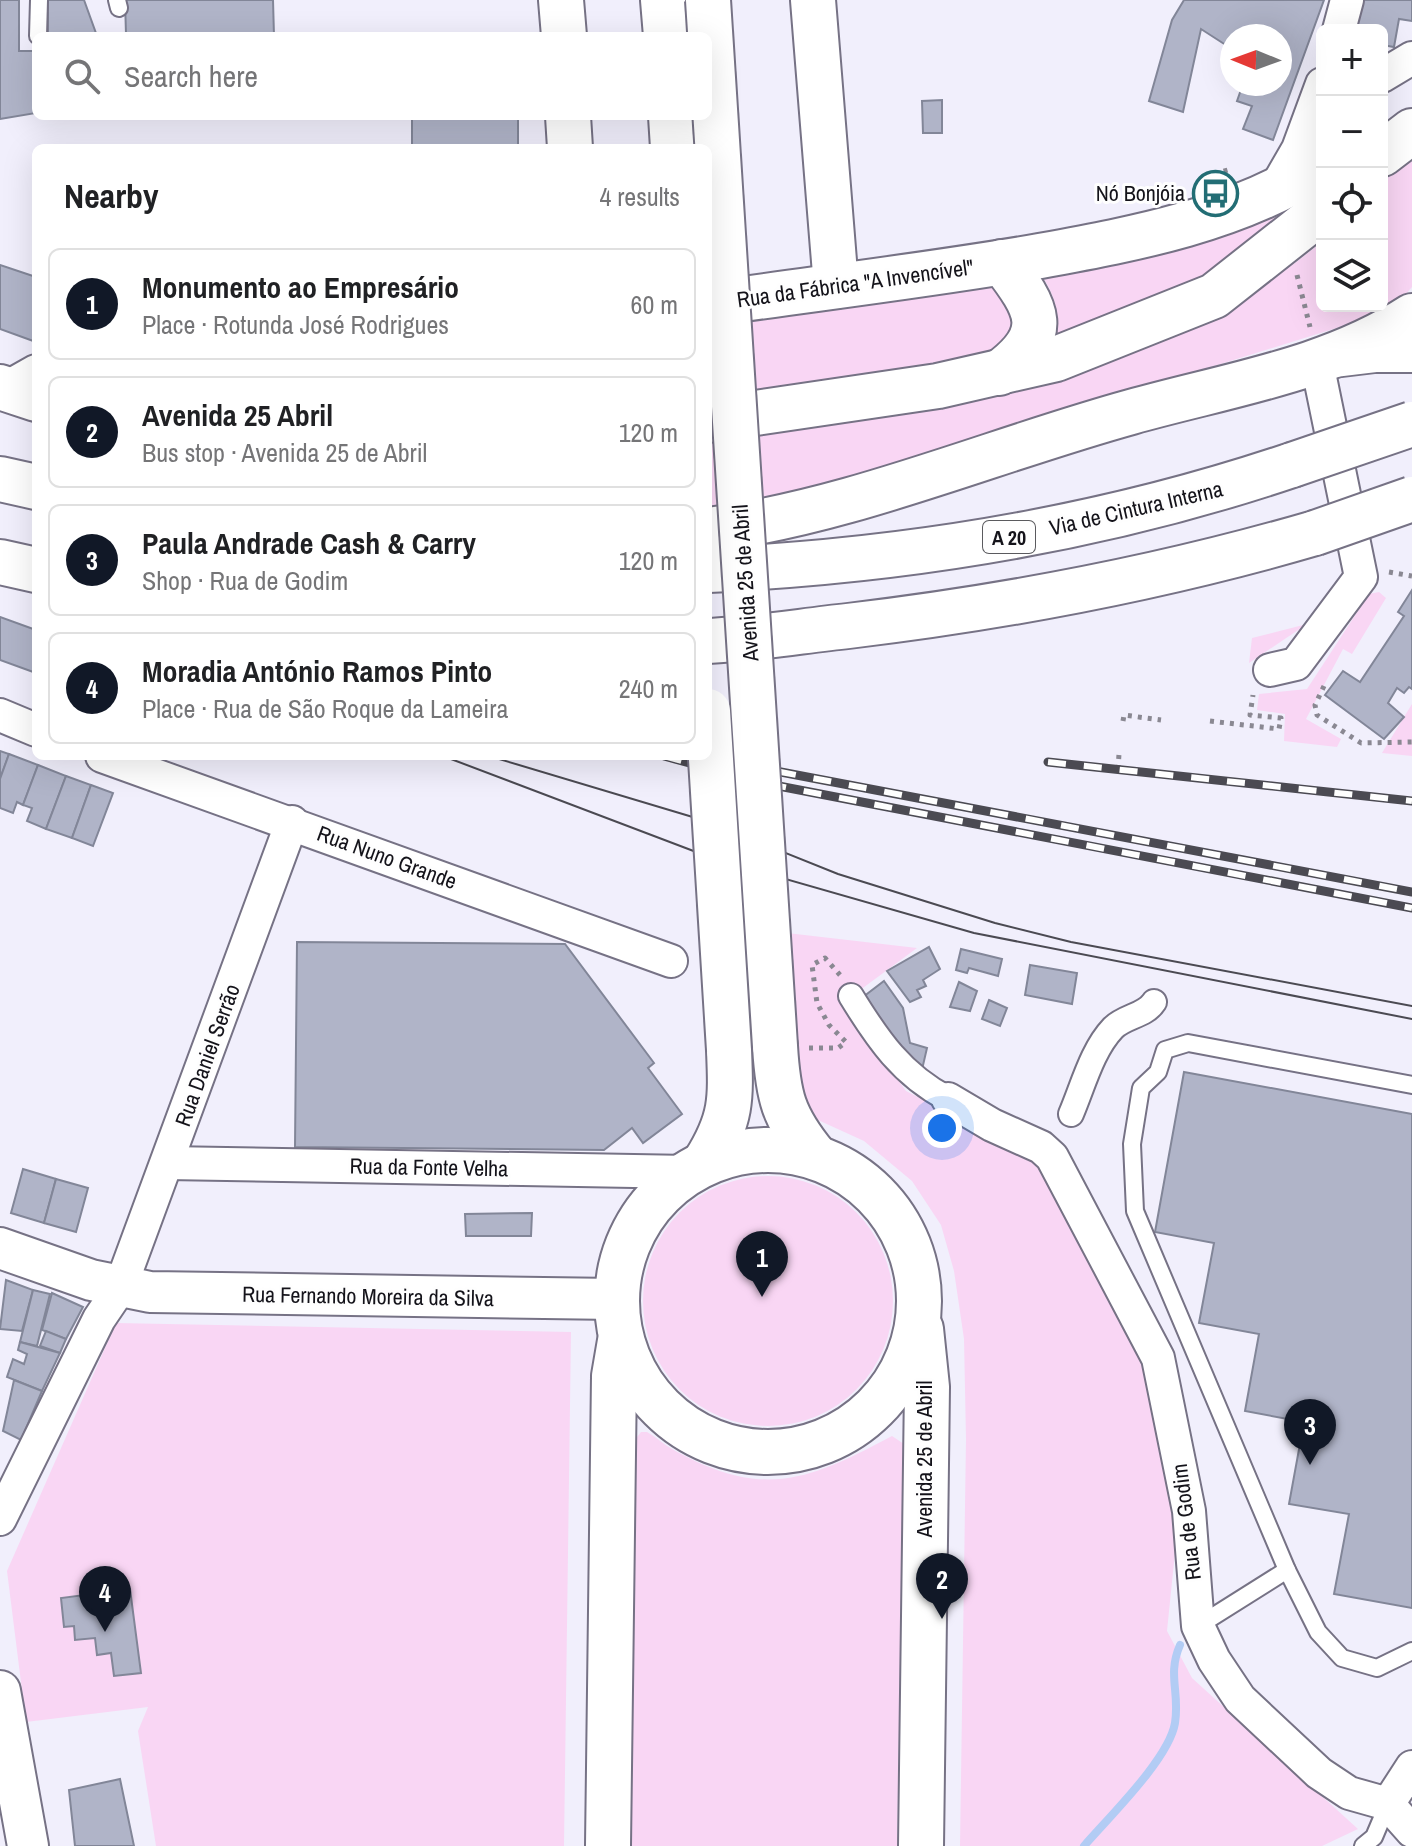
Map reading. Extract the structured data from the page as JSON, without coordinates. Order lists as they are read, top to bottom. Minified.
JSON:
{"streets":{"main road":["Rua da Fábrica \"A Invencível\"","Via de Cintura Interna","A 20","Avenida 25 de Abril"],"street":["Rua Nuno Grande","Rua Daniel Serrão","Rua da Fonte Velha","Rua Fernando Moreira da Silva","Rua de Godim"]},"crossings":[["Rua Nuno Grande","Rua Daniel Serrão"],["Rua Daniel Serrão","Rua da Fonte Velha"],["Rua Daniel Serrão","Rua Fernando Moreira da Silva"]],"places":{"bus stop":["Nó Bonjóia"]},"north":"left","page":{"map_buttons":["+","−"],"search":"Search here","heading":["Nearby","4 results"],"list":[{"mark":"1","name":"Monumento ao Empresário","note":"Place · Rotunda José Rodrigues","value":"60 m"},{"mark":"2","name":"Avenida 25 Abril","note":"Bus stop · Avenida 25 de Abril","value":"120 m"},{"mark":"3","name":"Paula Andrade Cash & Carry","note":"Shop · Rua de Godim","value":"120 m"},{"mark":"4","name":"Moradia António Ramos Pinto","note":"Place · Rua de São Roque da Lameira","value":"240 m"}],"pins":["1","3","2","4"]}}
